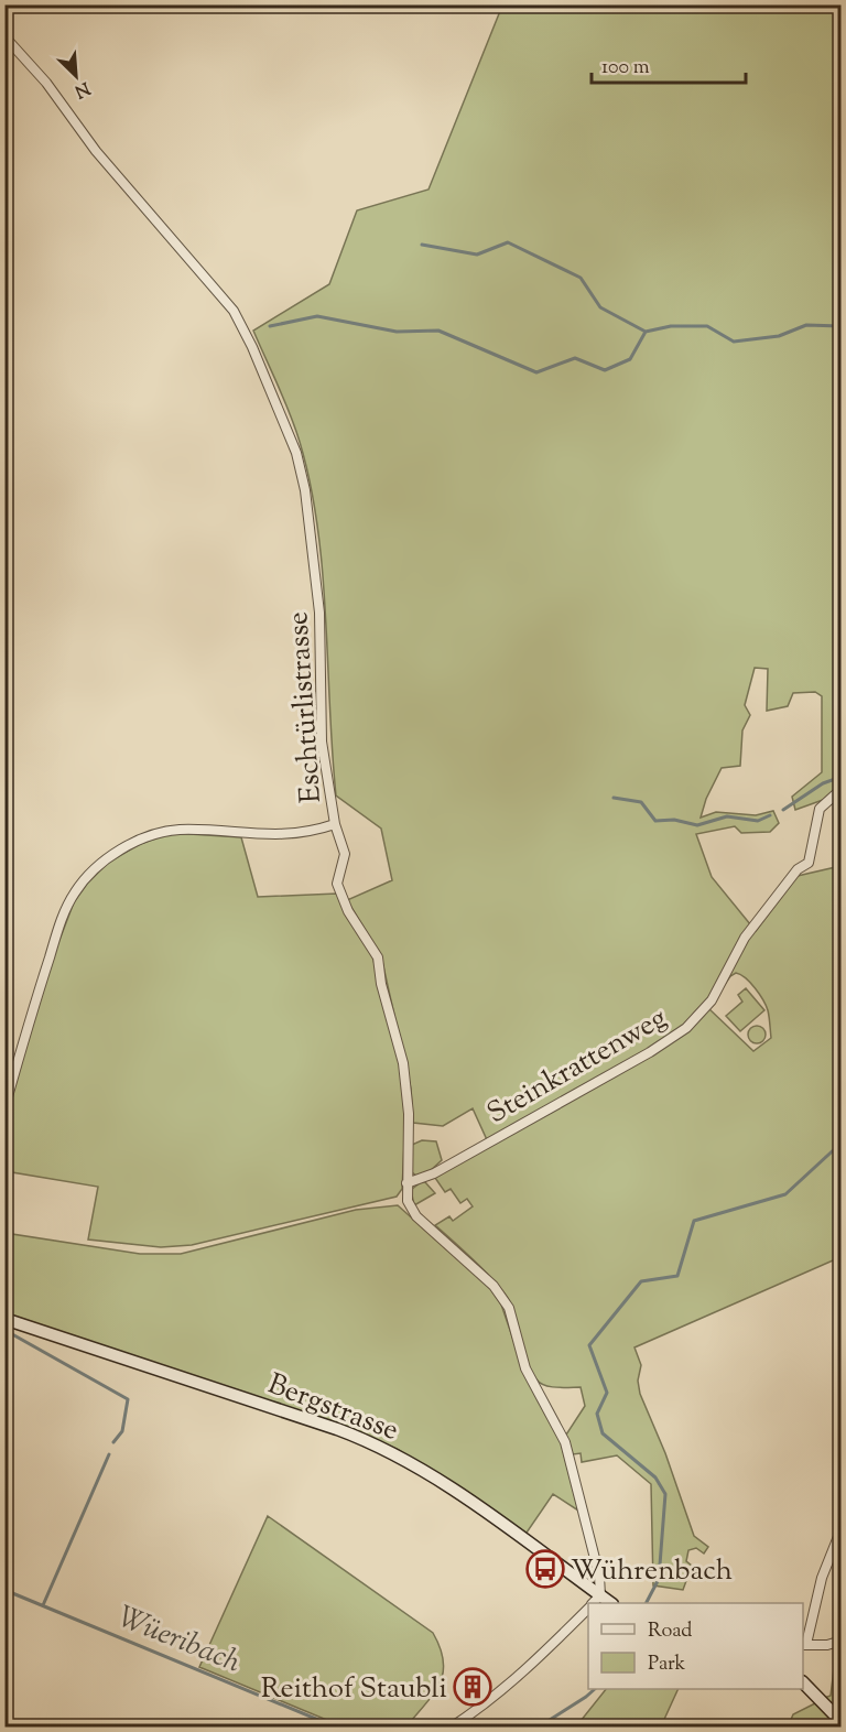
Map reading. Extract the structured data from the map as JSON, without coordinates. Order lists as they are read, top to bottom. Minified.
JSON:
{"streets":{"street":["Eschtürlistrasse","Steinkrattenweg","Bergstrasse"]},"crossings":[["Eschtürlistrasse","Steinkrattenweg"],["Eschtürlistrasse","Bergstrasse"]],"water":["Wüeribach"],"places":{"bus stop":["Wührenbach"],"building":["Reithof Staubli"]},"legend":["Road","Park"],"scale_bar":"100 m","north":"bottom right"}
